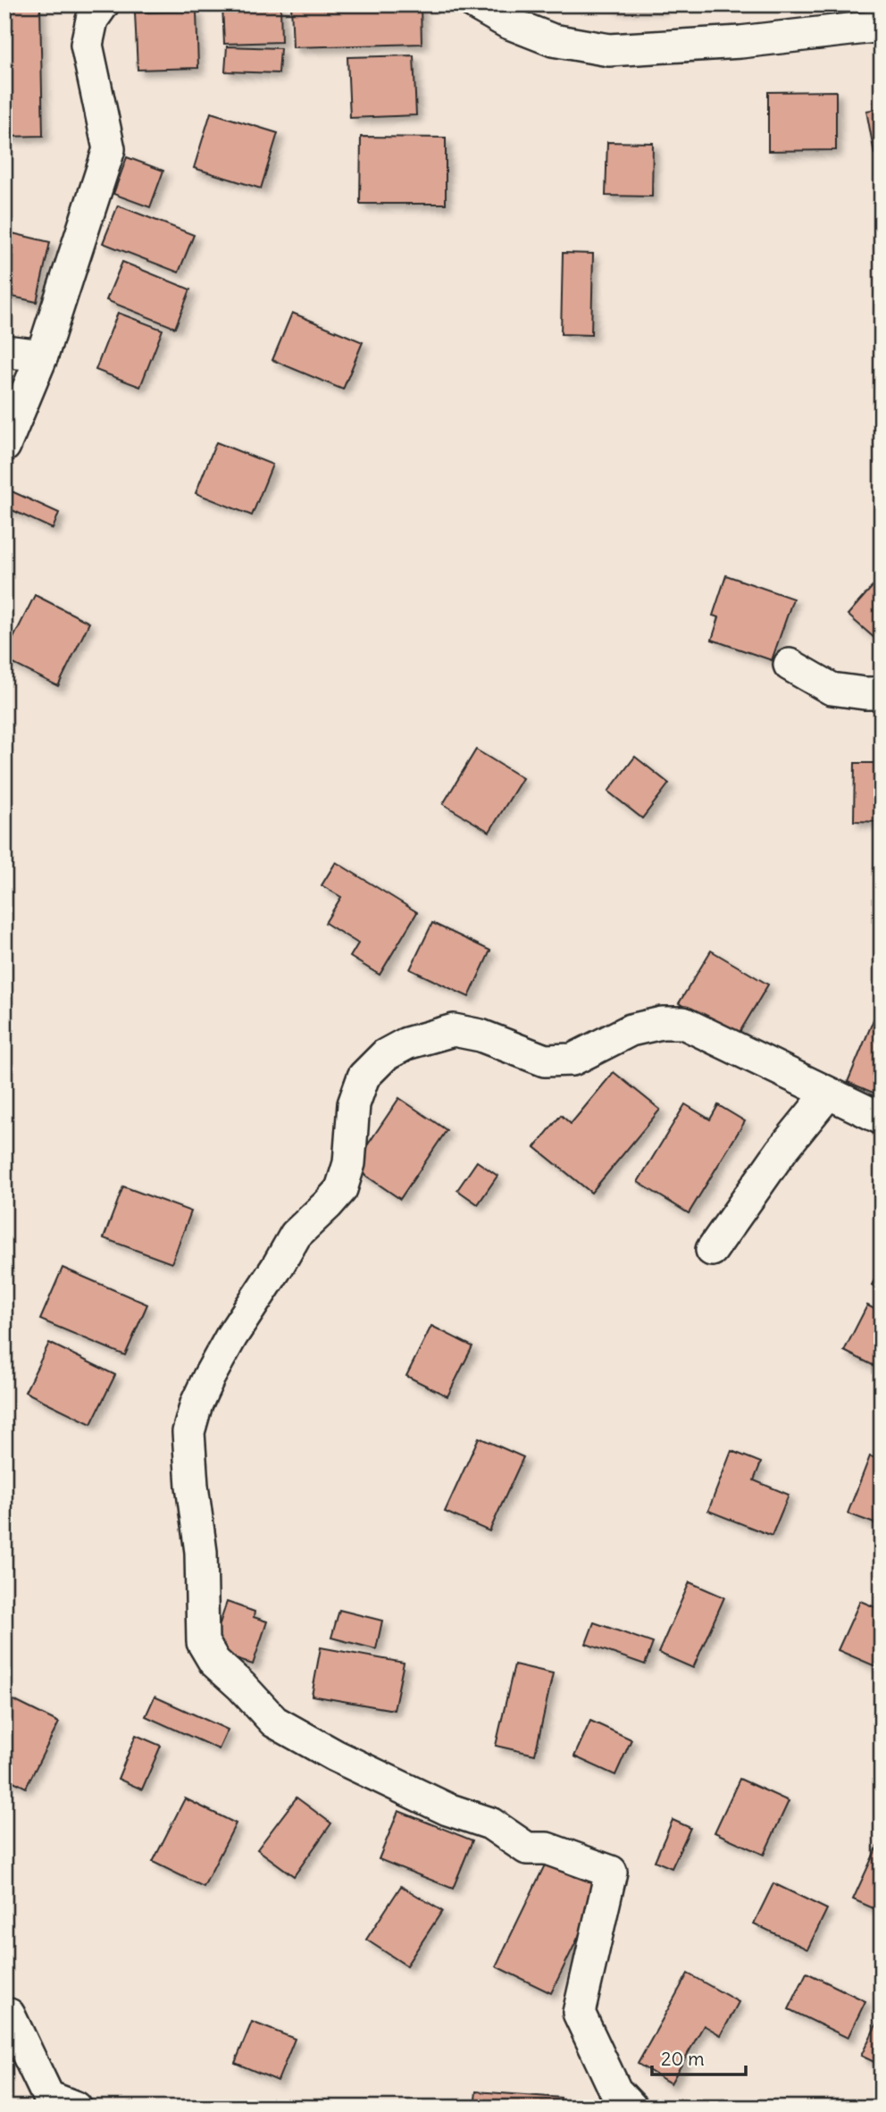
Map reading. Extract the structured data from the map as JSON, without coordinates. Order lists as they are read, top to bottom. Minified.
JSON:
{"scale_bar":"20 m"}
